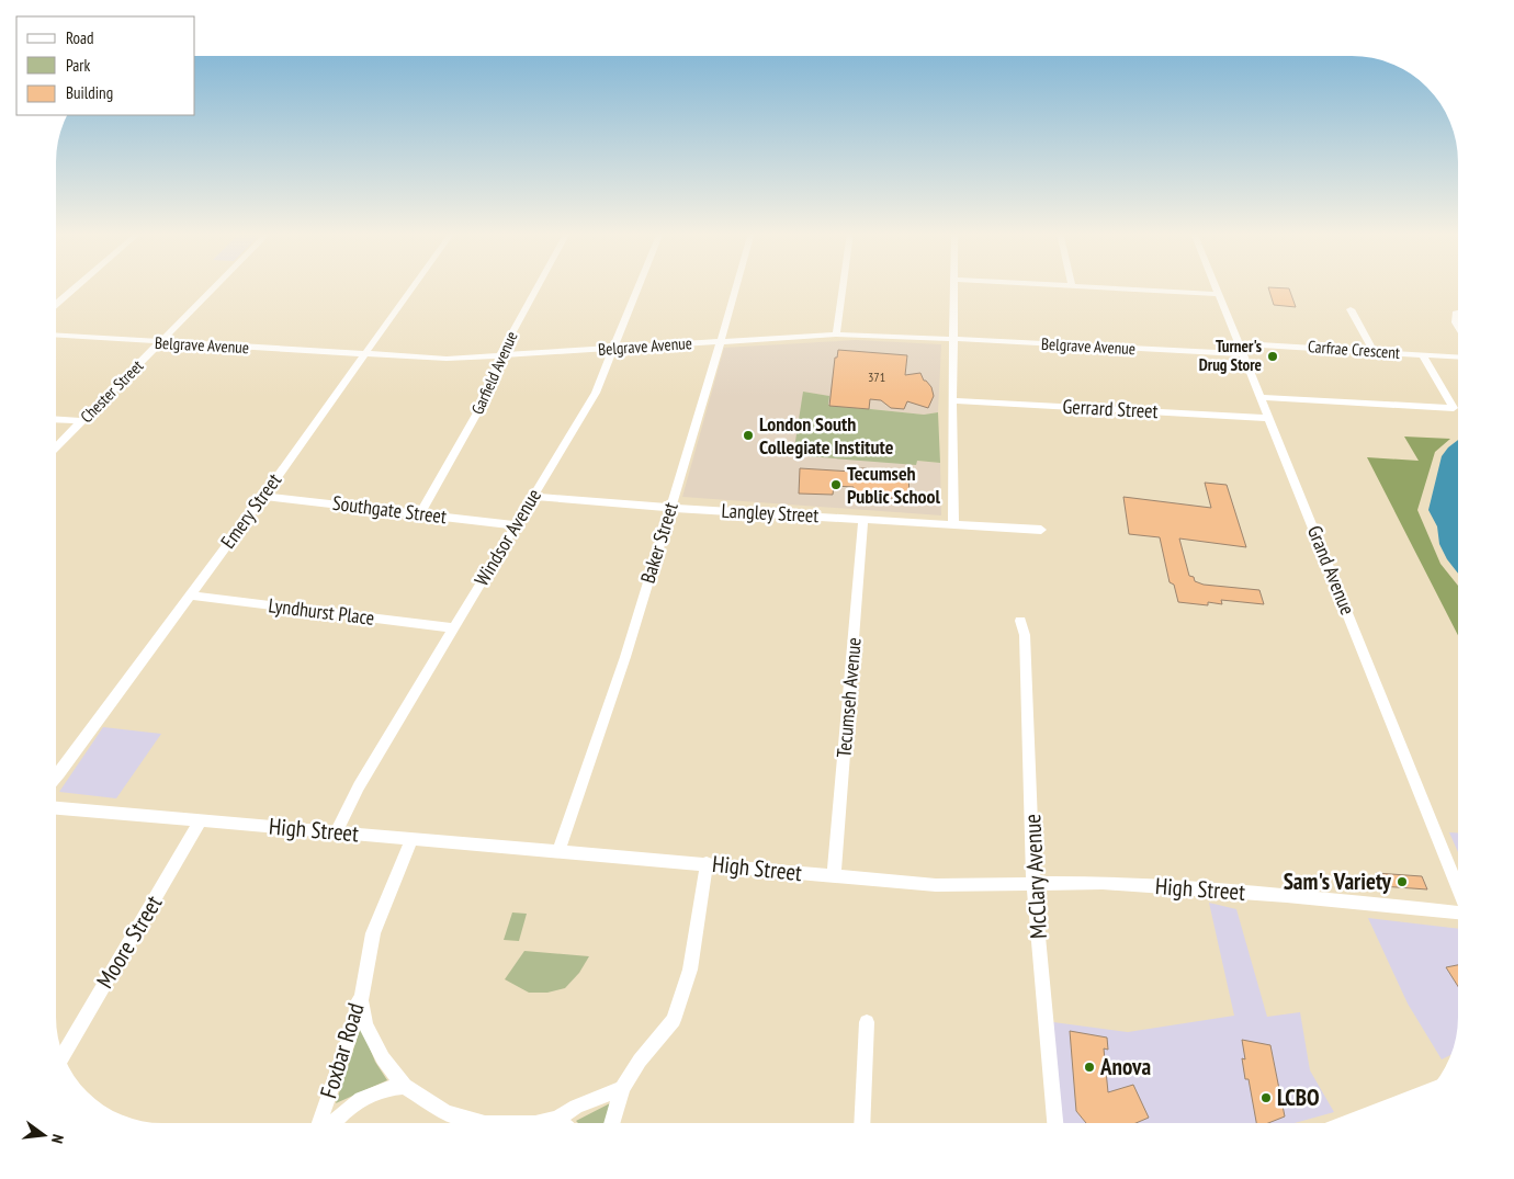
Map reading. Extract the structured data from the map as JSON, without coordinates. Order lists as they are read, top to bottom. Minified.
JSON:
{"streets":{"street":["Belgrave Avenue","Carfrae Crescent","Garfield Avenue","Chester Street","Gerrard Street","Southgate Street","Emery Street","Langley Street","Windsor Avenue","Baker Street","Grand Avenue","Lyndhurst Place","Tecumseh Avenue","High Street","McClary Avenue","Moore Street","Foxbar Road"]},"crossings":[["Belgrave Avenue","Garfield Avenue"],["Belgrave Avenue","Chester Street"],["Belgrave Avenue","Emery Street"],["Belgrave Avenue","Windsor Avenue"],["Belgrave Avenue","Baker Street"],["Belgrave Avenue","Grand Avenue"],["Carfrae Crescent","Grand Avenue"],["Garfield Avenue","Southgate Street"],["Gerrard Street","Grand Avenue"],["Southgate Street","Emery Street"],["Southgate Street","Windsor Avenue"],["Emery Street","Lyndhurst Place"],["Langley Street","Windsor Avenue"],["Langley Street","Baker Street"],["Langley Street","Tecumseh Avenue"],["Windsor Avenue","Lyndhurst Place"],["Windsor Avenue","High Street"],["Baker Street","High Street"],["Tecumseh Avenue","High Street"],["High Street","McClary Avenue"],["High Street","Moore Street"]],"places":["Turner's Drug Store","London South Collegiate Institute","Tecumseh Public School","Sam's Variety","Anova","LCBO"],"house_numbers":["371"],"legend":["Road","Park","Building"],"north":"right"}
